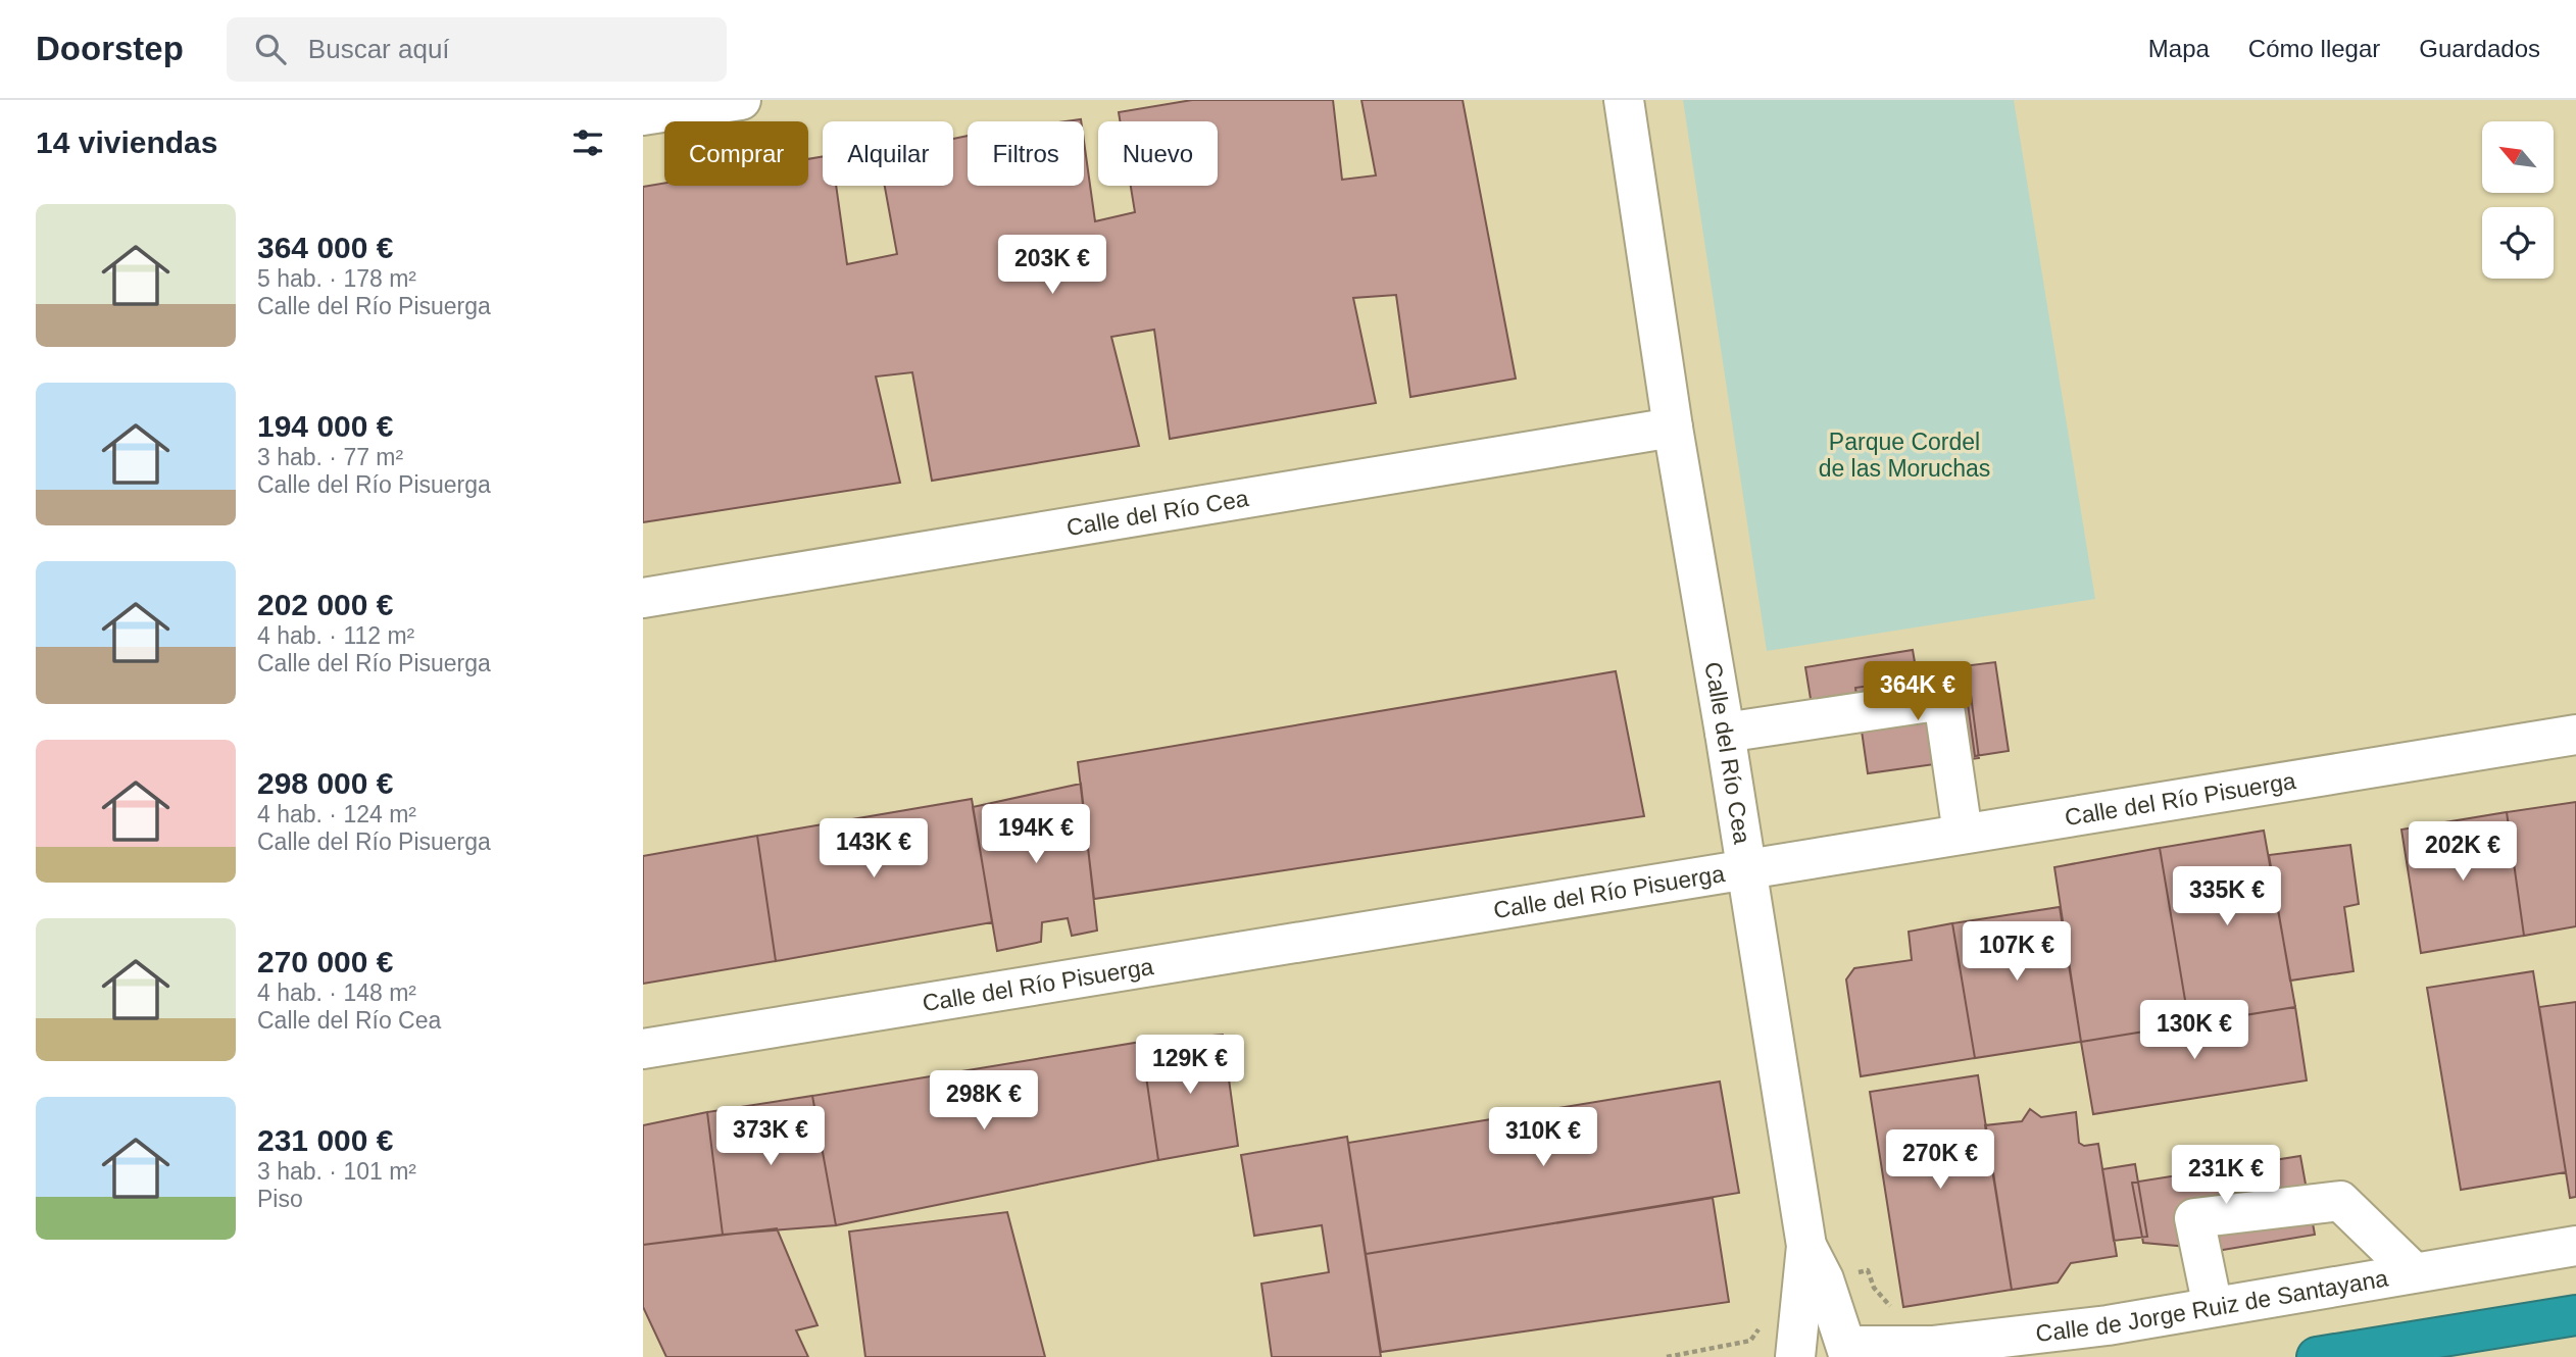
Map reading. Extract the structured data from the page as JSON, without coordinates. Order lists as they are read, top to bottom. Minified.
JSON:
{"streets":{"street":["Calle del Río Cea","Calle del Río Pisuerga","Calle de Jorge Ruiz de Santayana"]},"crossings":[["Calle del Río Cea","Calle del Río Pisuerga"],["Calle del Río Cea","Calle de Jorge Ruiz de Santayana"]],"parks":["Parque Cordel de las Moruchas"],"north":"top left","page":{"header":"Doorstep","search":"Buscar aquí","nav":["Mapa","Cómo llegar","Guardados"],"heading":"14 viviendas","chip":["Comprar","Alquilar","Filtros","Nuevo"],"list":[{"name":"364 000 €","note":"5 hab. · 178 m² · Calle del Río Pisuerga"},{"name":"194 000 €","note":"3 hab. · 77 m² · Calle del Río Pisuerga"},{"name":"202 000 €","note":"4 hab. · 112 m² · Calle del Río Pisuerga"},{"name":"298 000 €","note":"4 hab. · 124 m² · Calle del Río Pisuerga"},{"name":"270 000 €","note":"4 hab. · 148 m² · Calle del Río Cea"},{"name":"231 000 €","note":"3 hab. · 101 m² · Piso"}],"price":["203K €","364K €","194K €","143K €","202K €","335K €","107K €","130K €","129K €","298K €","373K €","310K €","270K €","231K €"]}}
